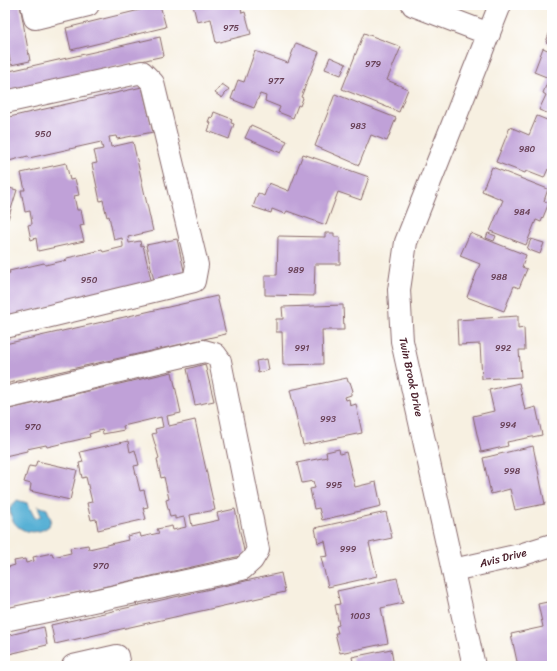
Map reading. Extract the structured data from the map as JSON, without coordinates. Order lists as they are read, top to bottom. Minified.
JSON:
{"streets":{"street":["Twin Brook Drive","Avis Drive"]},"crossings":[["Twin Brook Drive","Avis Drive"]],"house_numbers":["975","979","977","983","950","980","984","989","988","950","991","992","993","994","970","998","995","999","970","1003"]}
